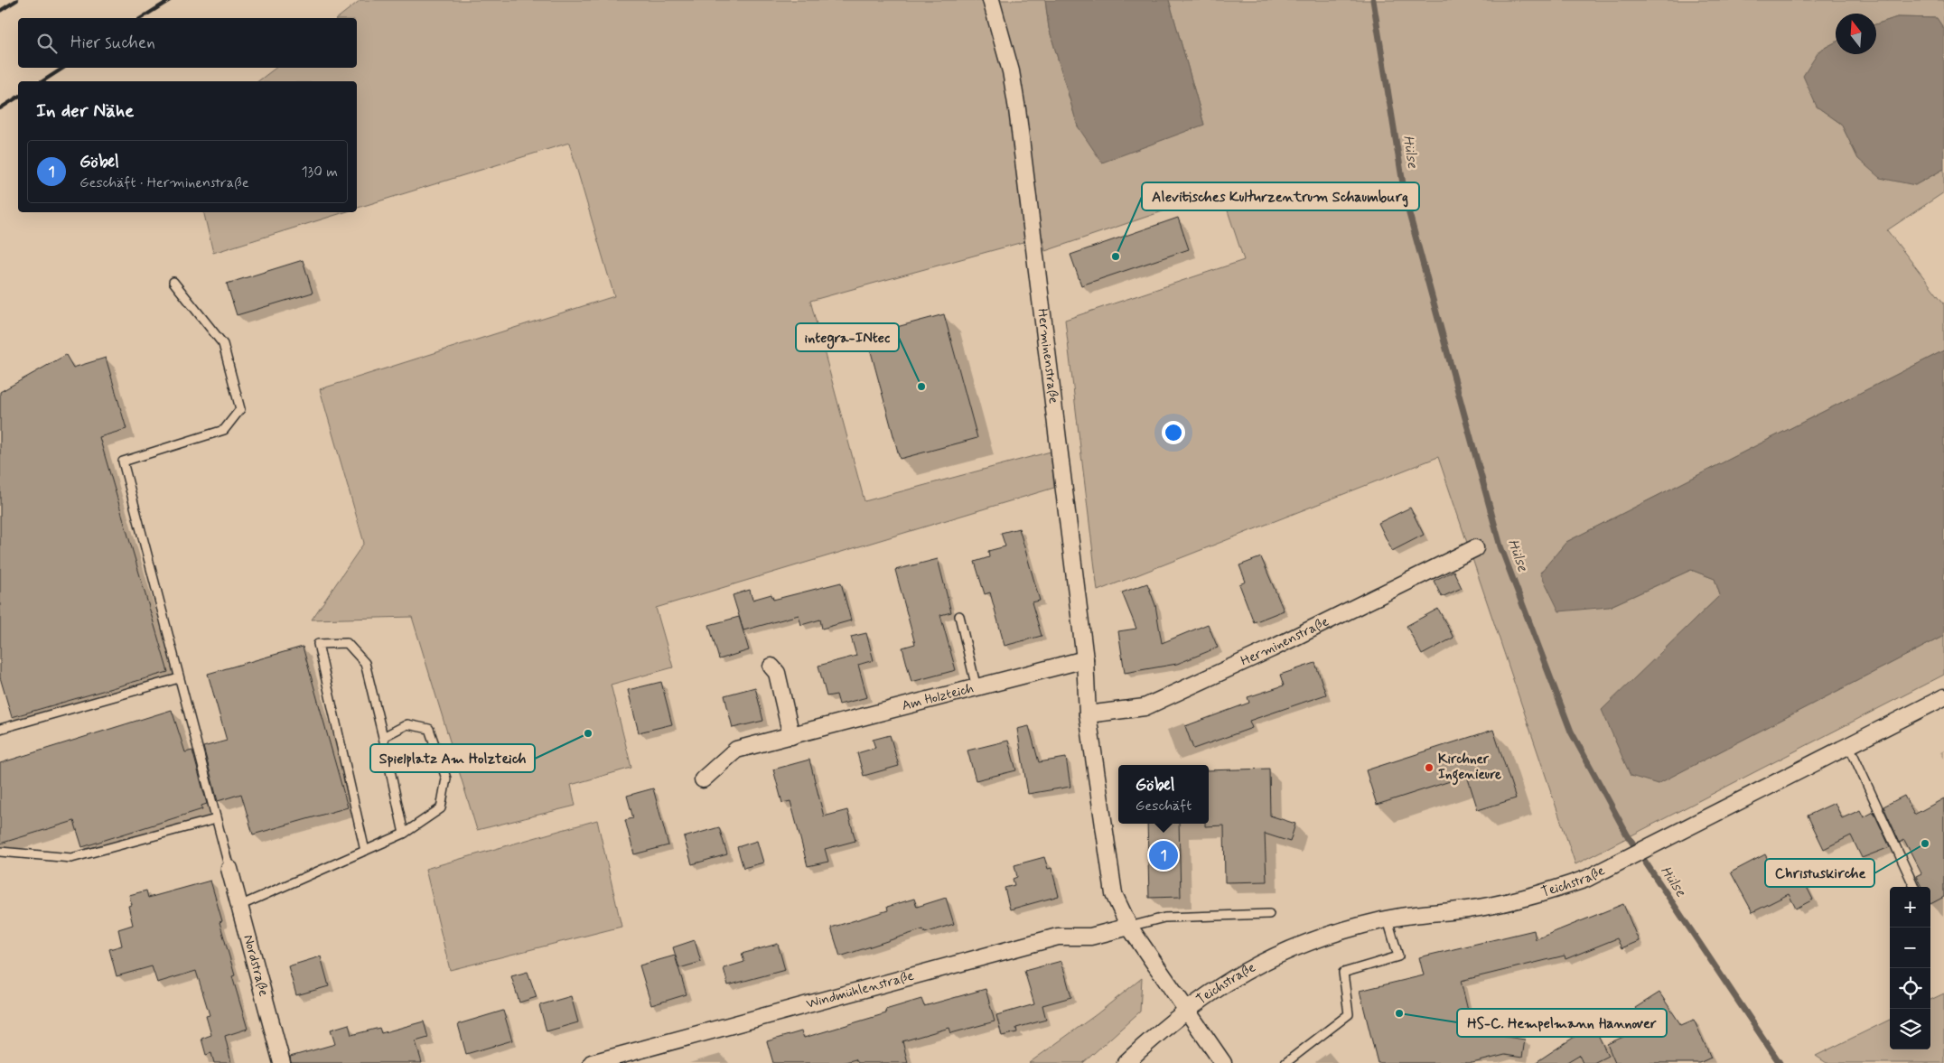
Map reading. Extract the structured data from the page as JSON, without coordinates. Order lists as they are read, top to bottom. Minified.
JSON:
{"streets":{"street":["Herminenstraße","Am Holzteich","Teichstraße","Nordstraße","Windmühlenstraße"]},"crossings":[["Herminenstraße","Am Holzteich"],["Herminenstraße","Teichstraße"],["Herminenstraße","Windmühlenstraße"]],"water":["Hülse"],"places":["Alevitisches Kulturzentrum Schaumburg","integra-INtec","Spielplatz Am Holzteich","Kirchner Ingenieure","Christuskirche","HS-C. Hempelmann Hannover"],"north":"top","page":{"search":"Hier suchen","heading":"In der Nähe","list":[{"mark":"1","name":"Göbel","note":"Geschäft · Herminenstraße","value":"130 m"}],"popup":["Göbel","Geschäft"],"pins":"1","map_buttons":["+","−"]}}
